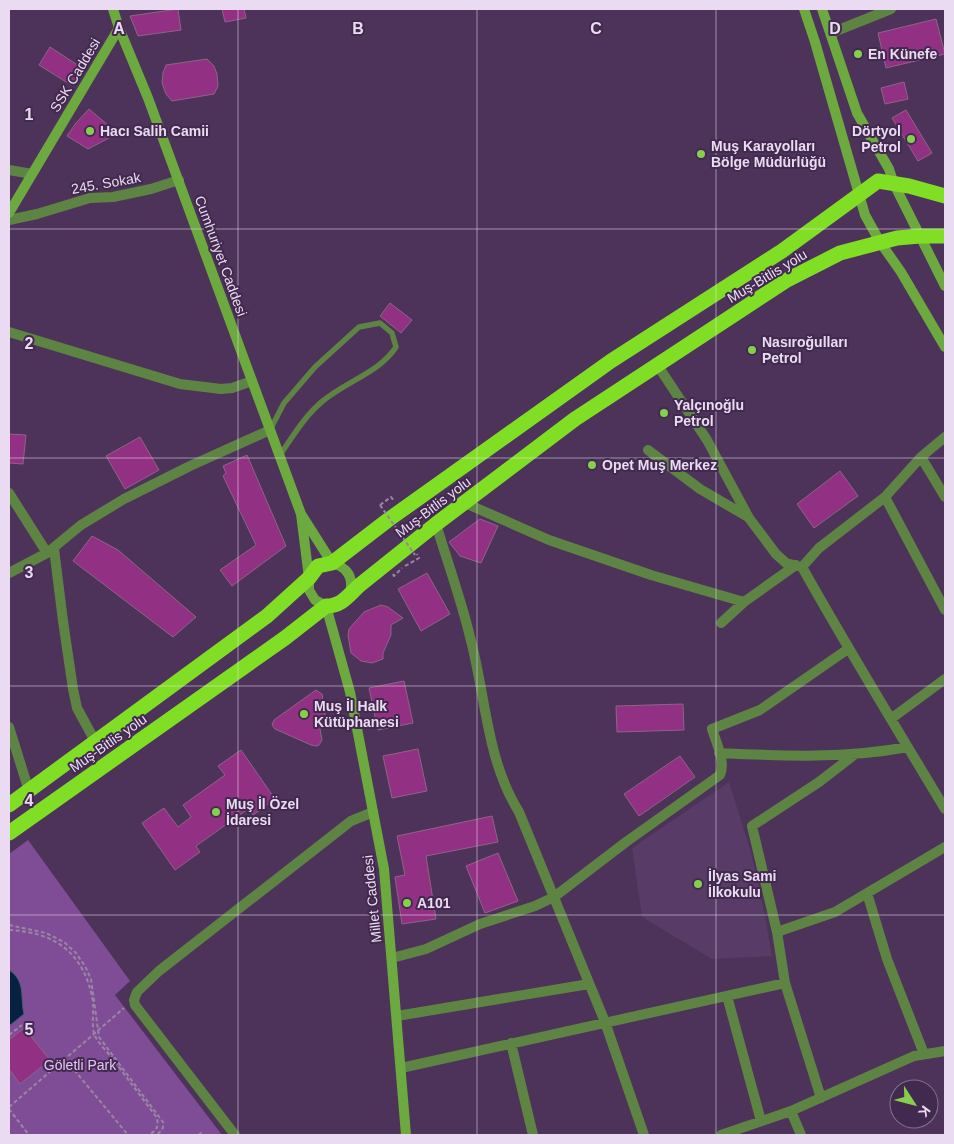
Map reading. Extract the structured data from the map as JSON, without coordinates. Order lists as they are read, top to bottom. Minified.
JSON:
{"streets":{"highway":["Muş-Bitlis yolu"],"street":["SSK Caddesi","245. Sokak","Cumhuriyet Caddesi","Millet Caddesi"]},"crossings":[["SSK Caddesi","Cumhuriyet Caddesi"],["245. Sokak","Cumhuriyet Caddesi"],["Cumhuriyet Caddesi","Muş-Bitlis yolu"],["Cumhuriyet Caddesi","Millet Caddesi"],["Muş-Bitlis yolu","Millet Caddesi"]],"parks":["Göletli Park"],"places":["En Künefe","Hacı Salih Camii","Dörtyol Petrol","Muş Karayolları Bölge Müdürlüğü","Nasıroğulları Petrol","Yalçınoğlu Petrol","Opet Muş Merkez","Muş İl Halk Kütüphanesi","Muş İl Özel İdaresi","İlyas Sami İlkokulu","A101"],"north":"bottom right","grid":{"columns":["A","B","C","D"],"rows":["1","2","3","4","5"]}}
